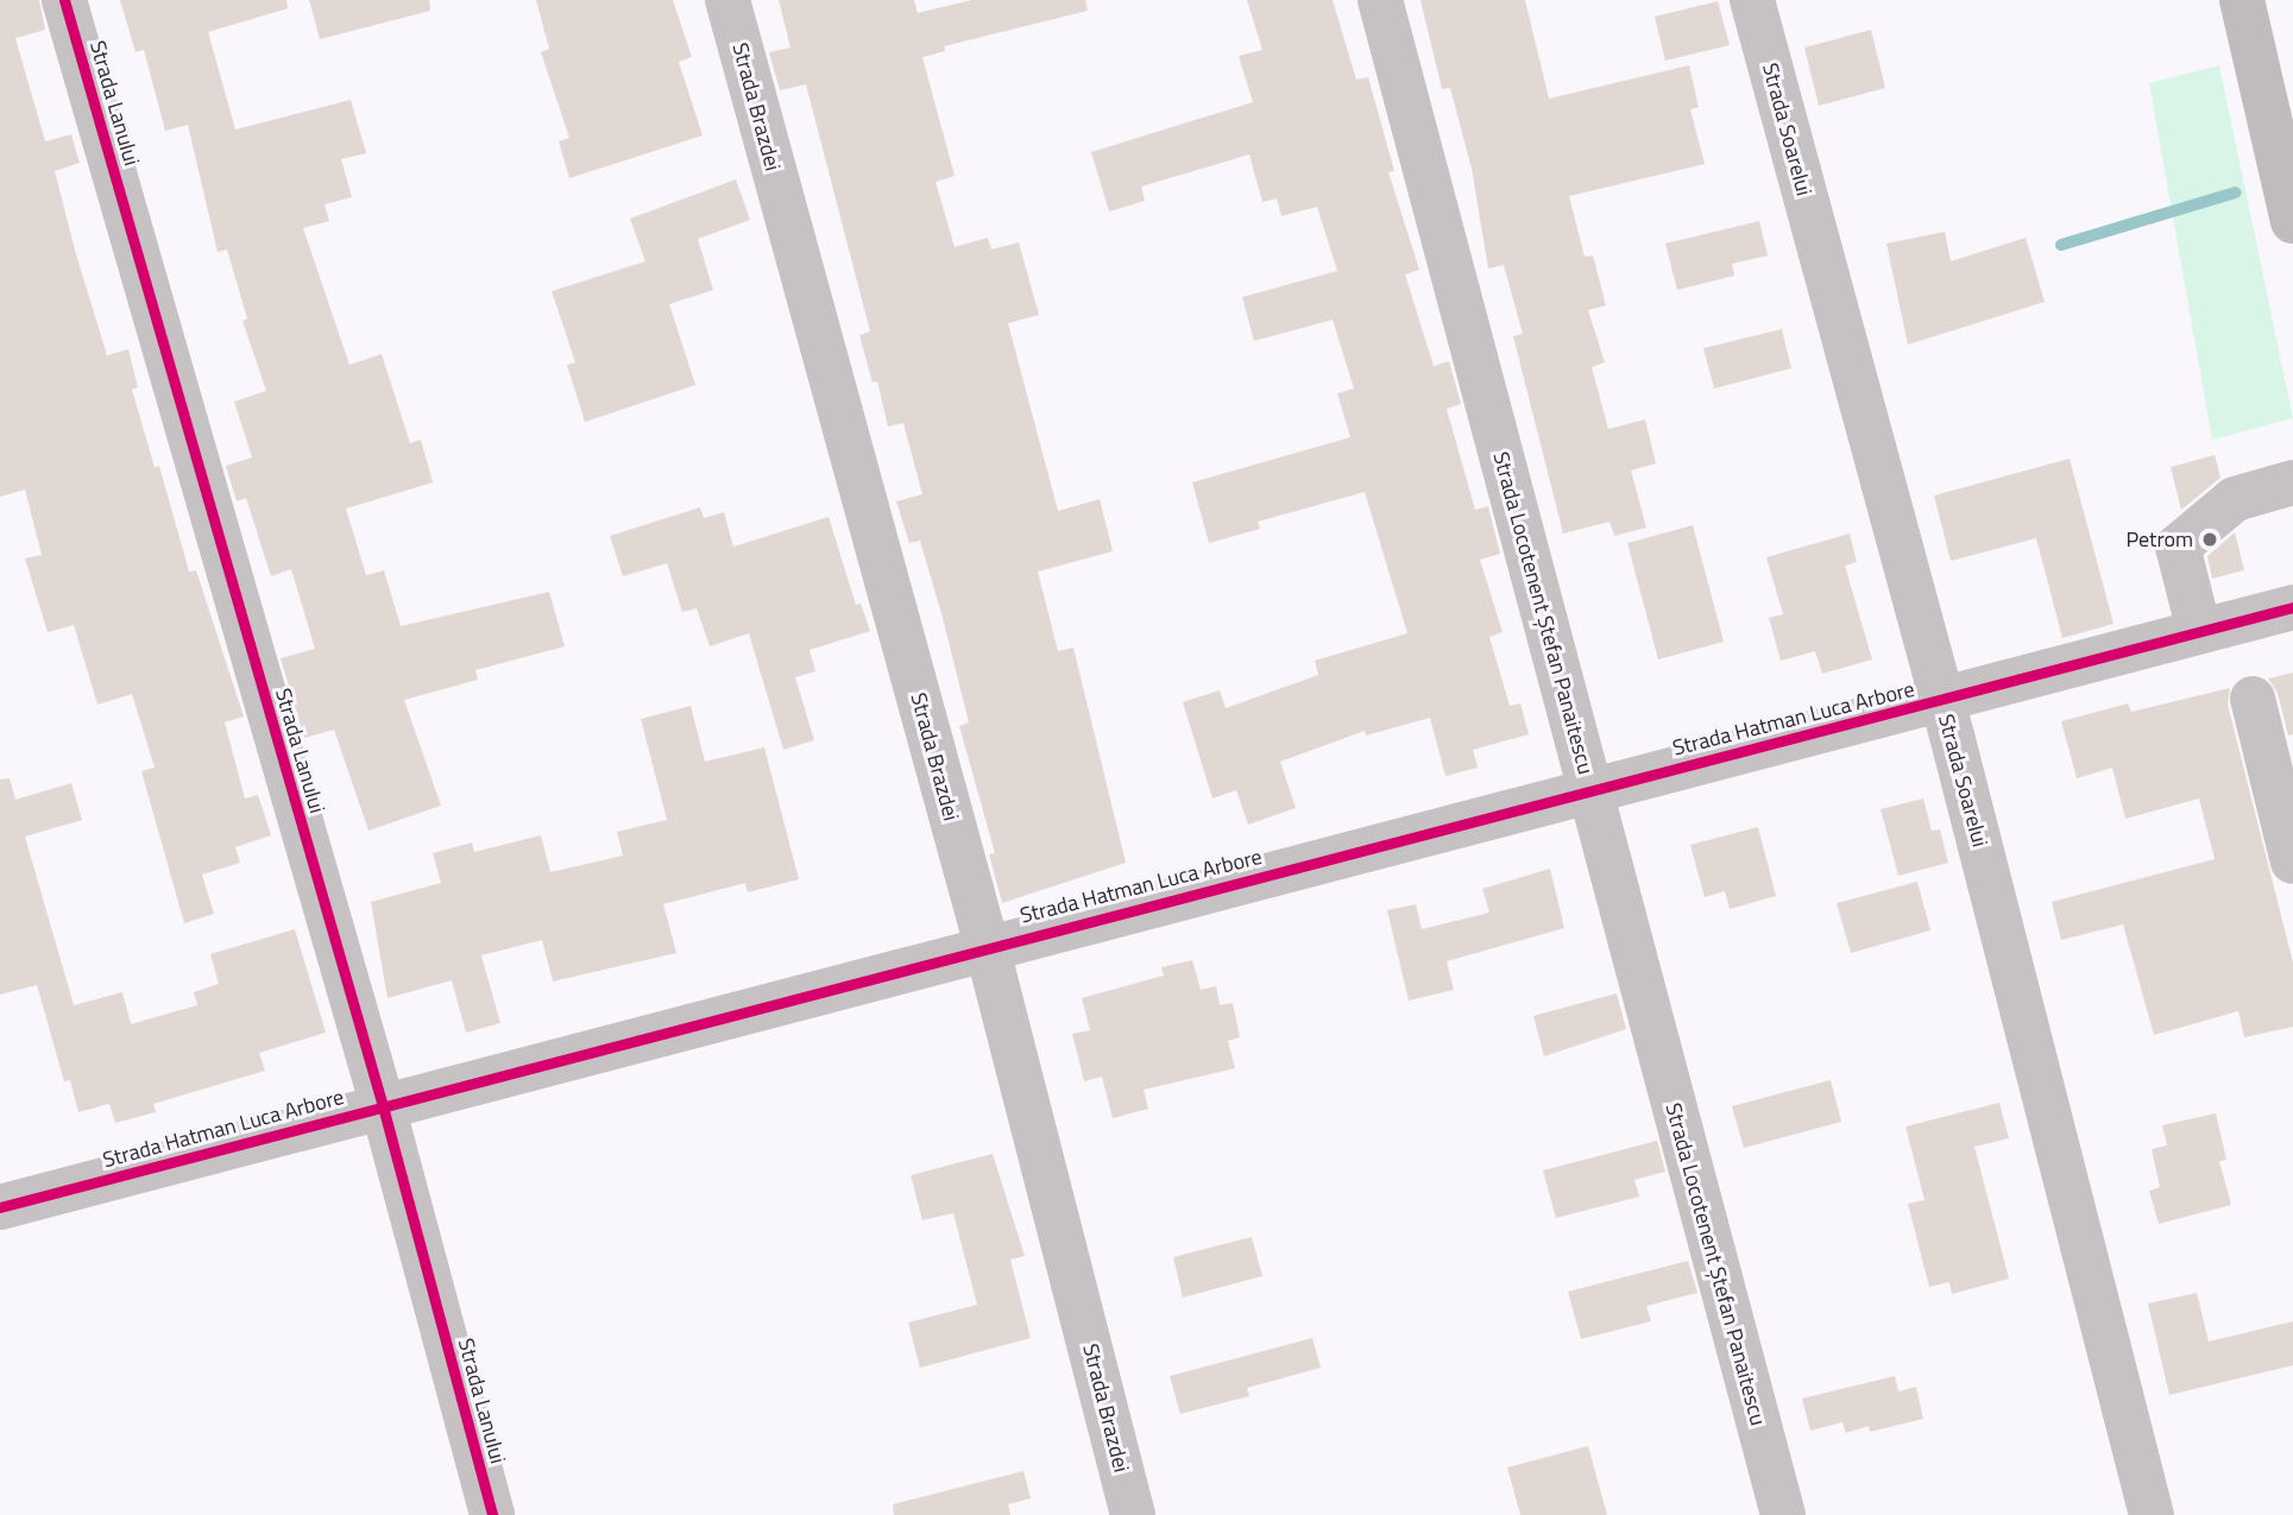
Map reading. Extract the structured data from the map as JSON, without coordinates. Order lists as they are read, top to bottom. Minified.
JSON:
{"streets":{"street":["Strada Lanului","Strada Brazdei","Strada Soarelui","Strada Locotenent Ștefan Panaitescu","Strada Hatman Luca Arbore"]},"crossings":[["Strada Lanului","Strada Hatman Luca Arbore"],["Strada Brazdei","Strada Hatman Luca Arbore"],["Strada Soarelui","Strada Hatman Luca Arbore"],["Strada Locotenent Ștefan Panaitescu","Strada Hatman Luca Arbore"]],"places":["Petrom"]}
